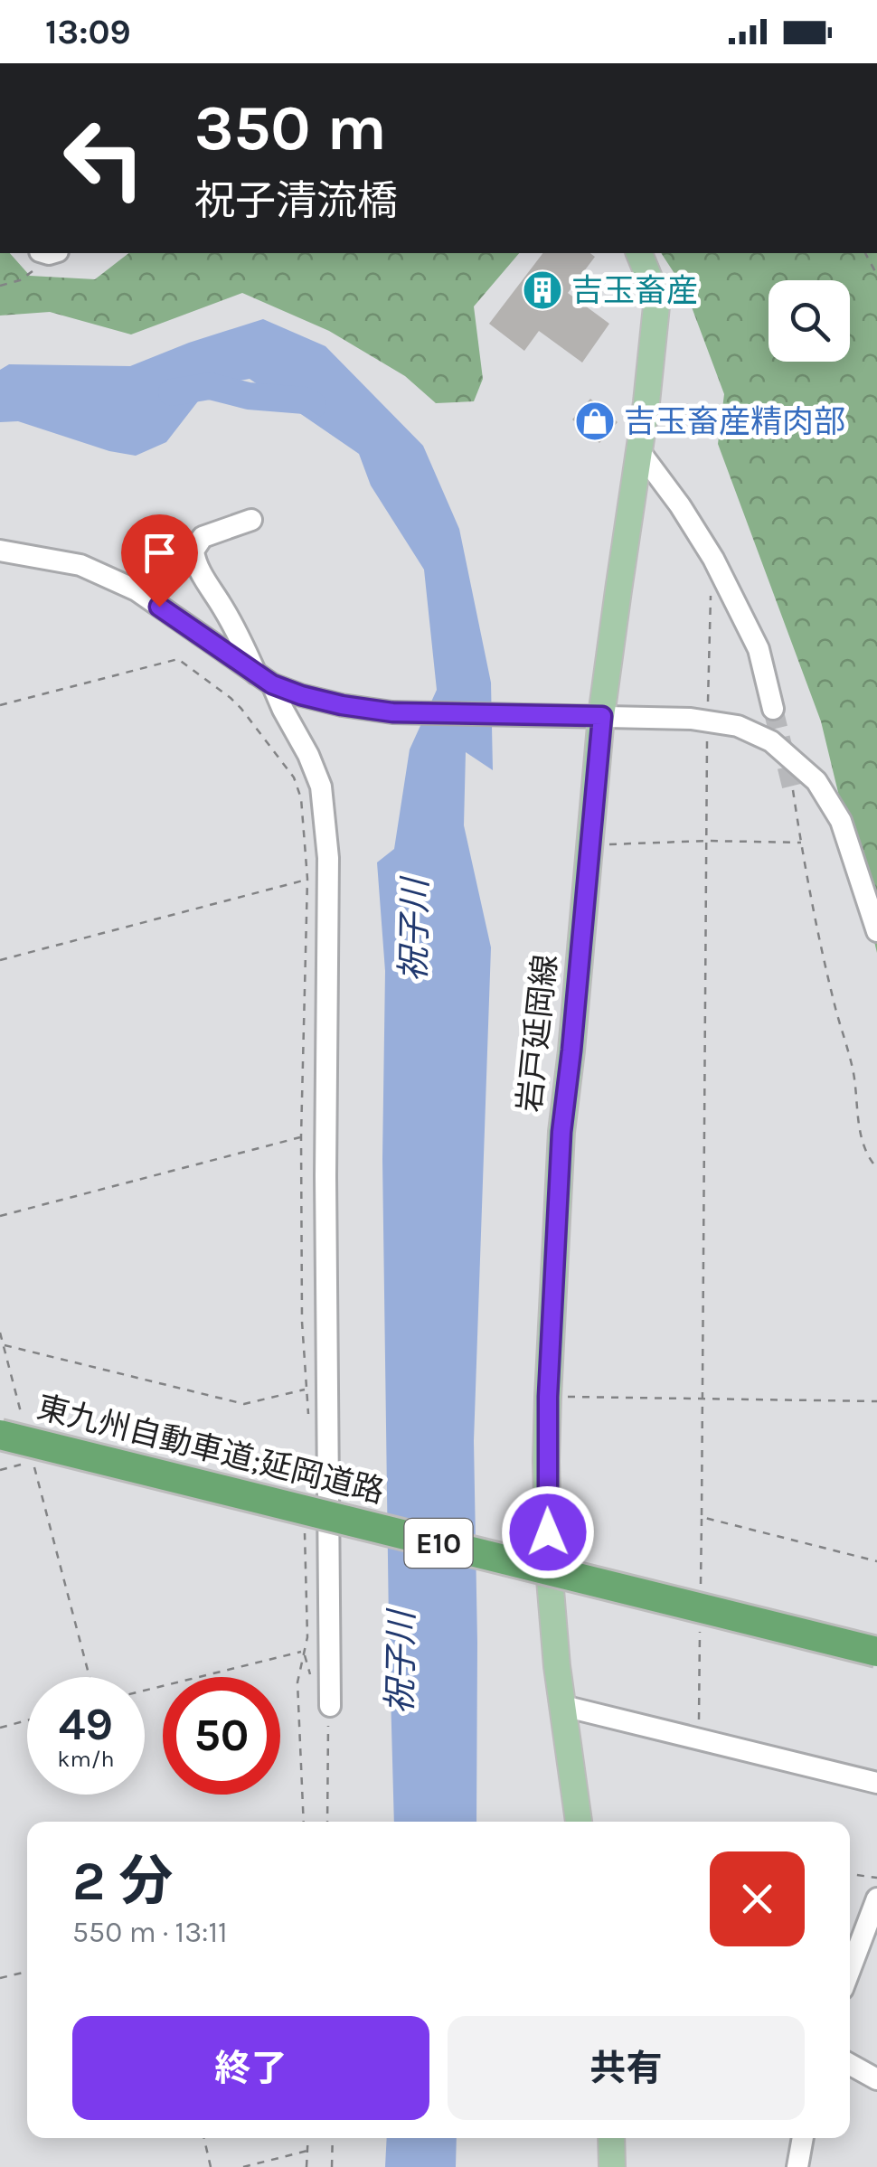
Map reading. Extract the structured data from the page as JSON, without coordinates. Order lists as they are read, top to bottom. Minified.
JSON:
{"streets":{"highway":["東九州自動車道;延岡道路","E10"],"main road":["岩戸延岡線"]},"water":["祝子川"],"places":{"building":["吉玉畜産"],"shop":["吉玉畜産精肉部"]},"page":{"status":"13:09","turn":["350 m","祝子清流橋"],"speed":"49 km/h","limit":"50","heading":["2 分","550 m · 13:11"],"buttons":["終了","共有"]}}
